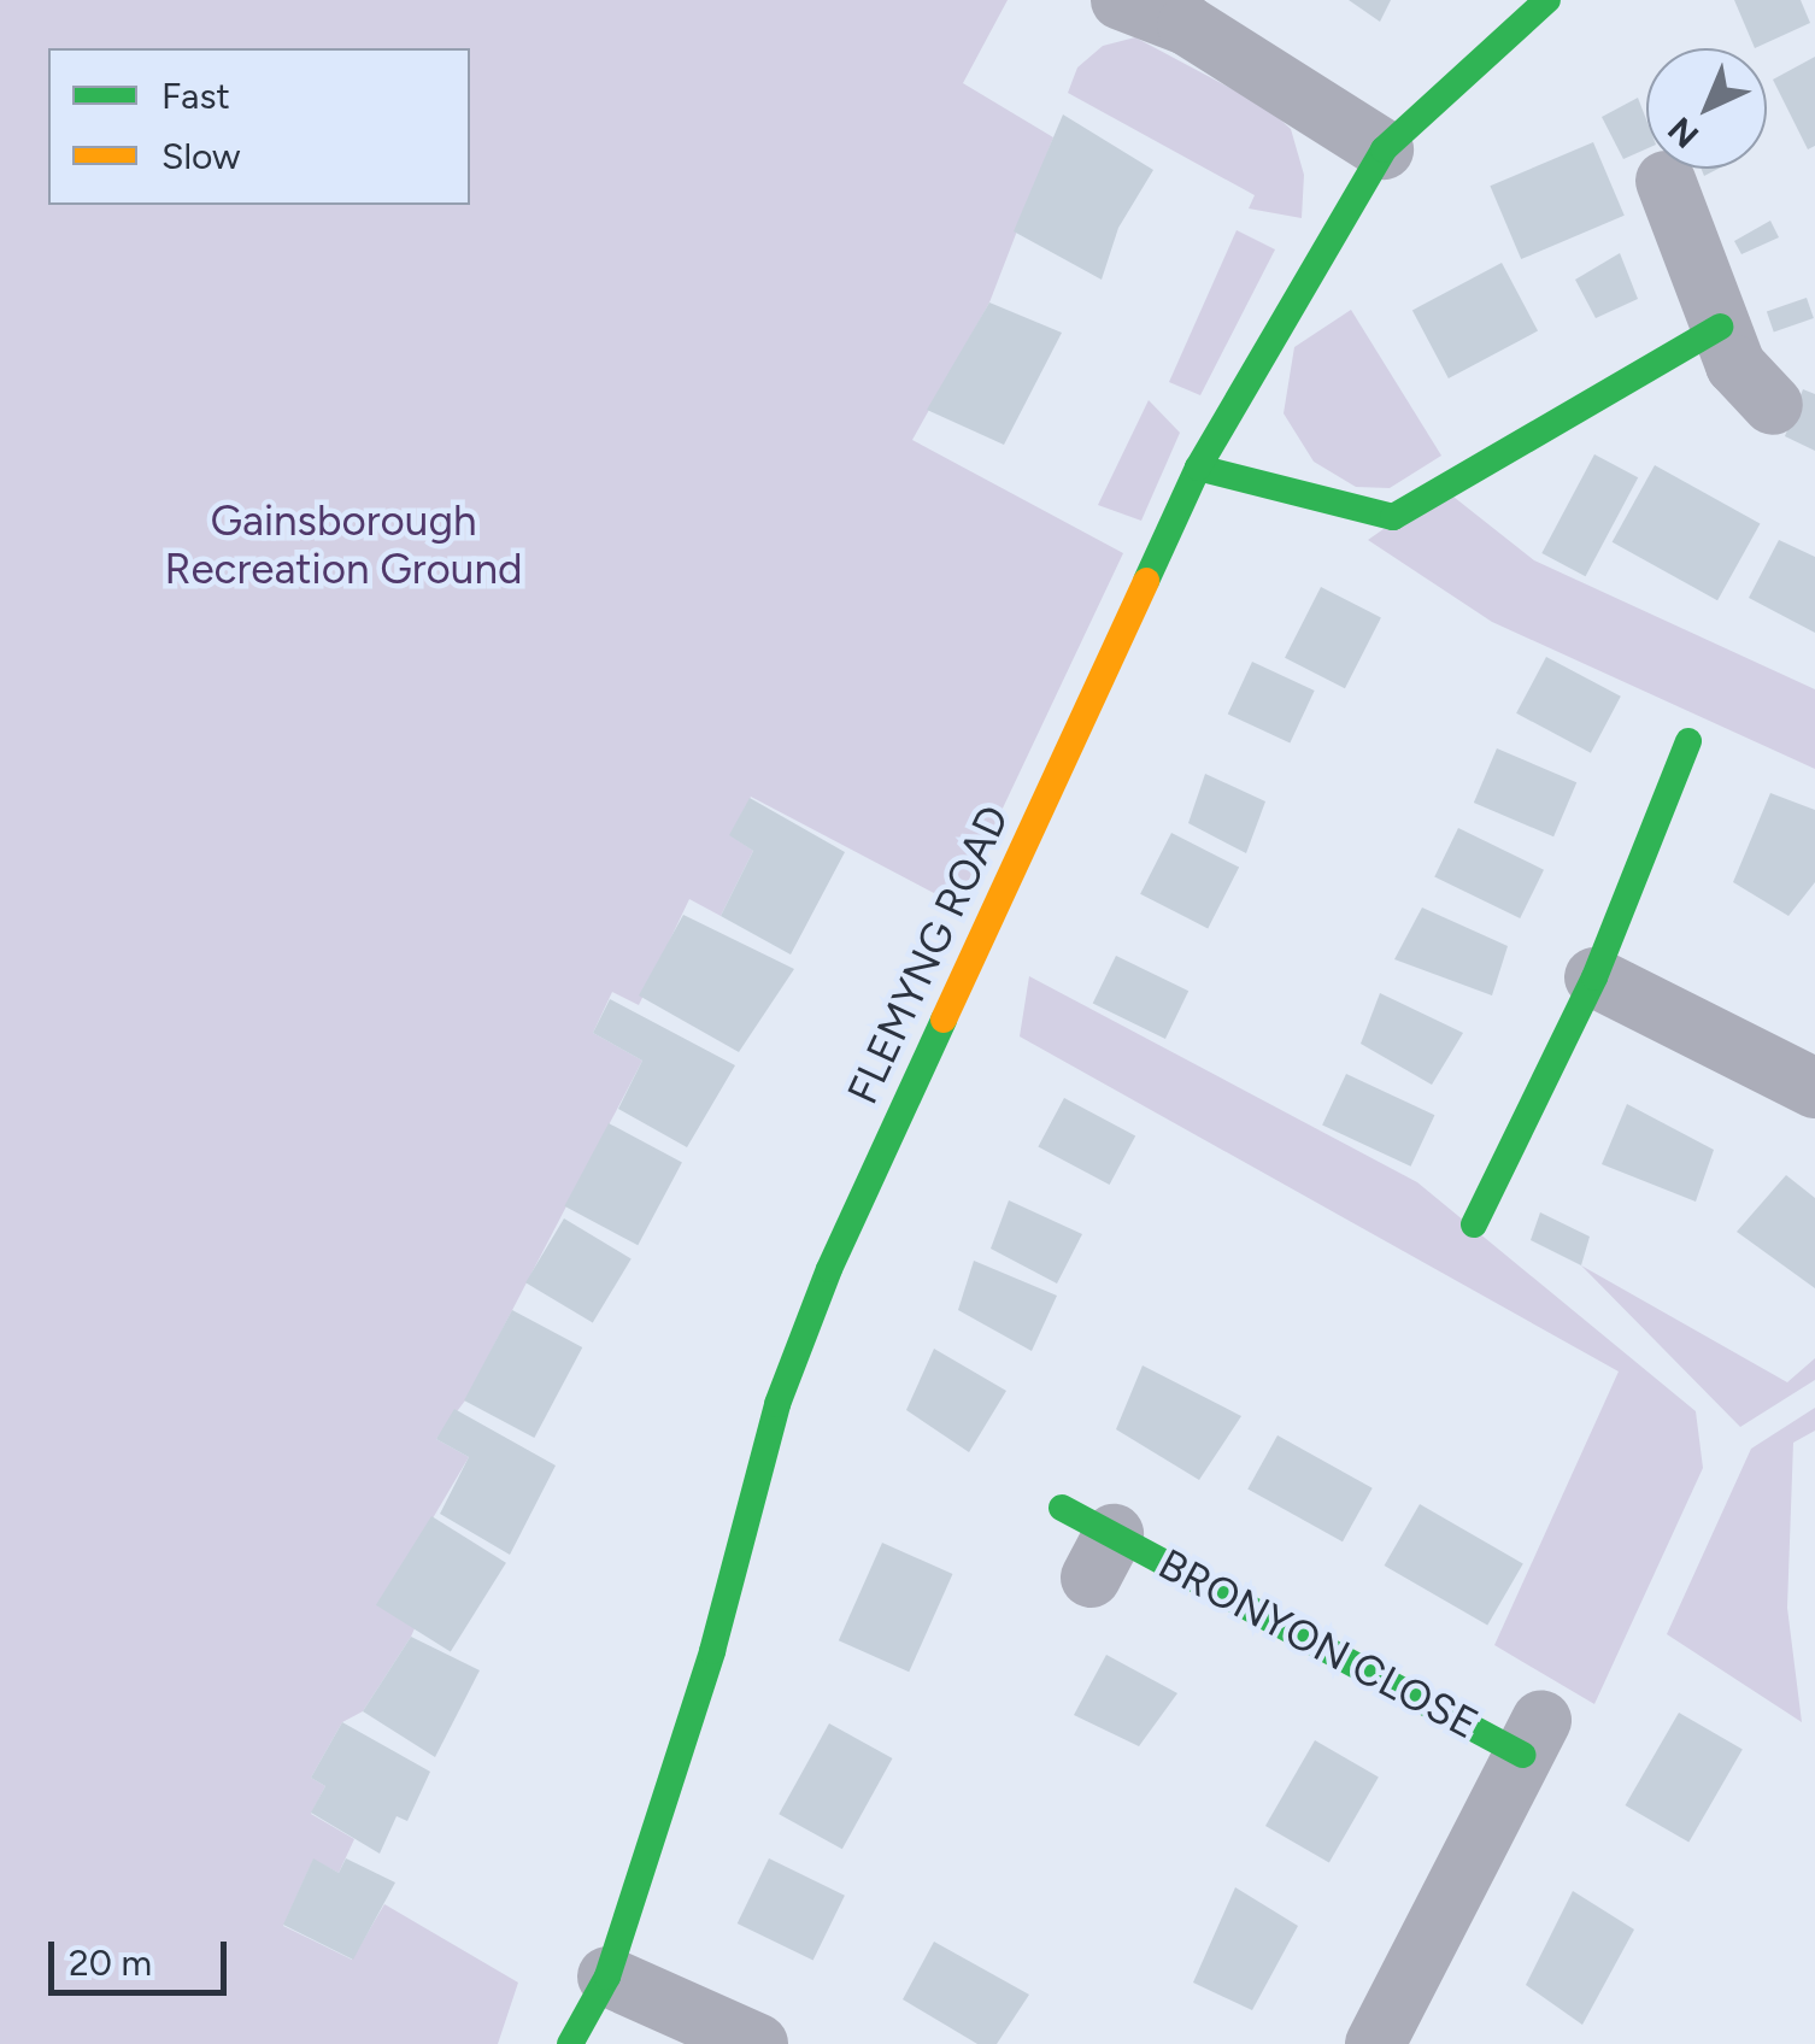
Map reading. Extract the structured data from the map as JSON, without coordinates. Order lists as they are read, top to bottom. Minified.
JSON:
{"streets":{"street":["FLEMYNG ROAD","BRONYON CLOSE"]},"parks":["Gainsborough Recreation Ground"],"legend":["Fast","Slow"],"scale_bar":"20 m","north":"bottom left"}
